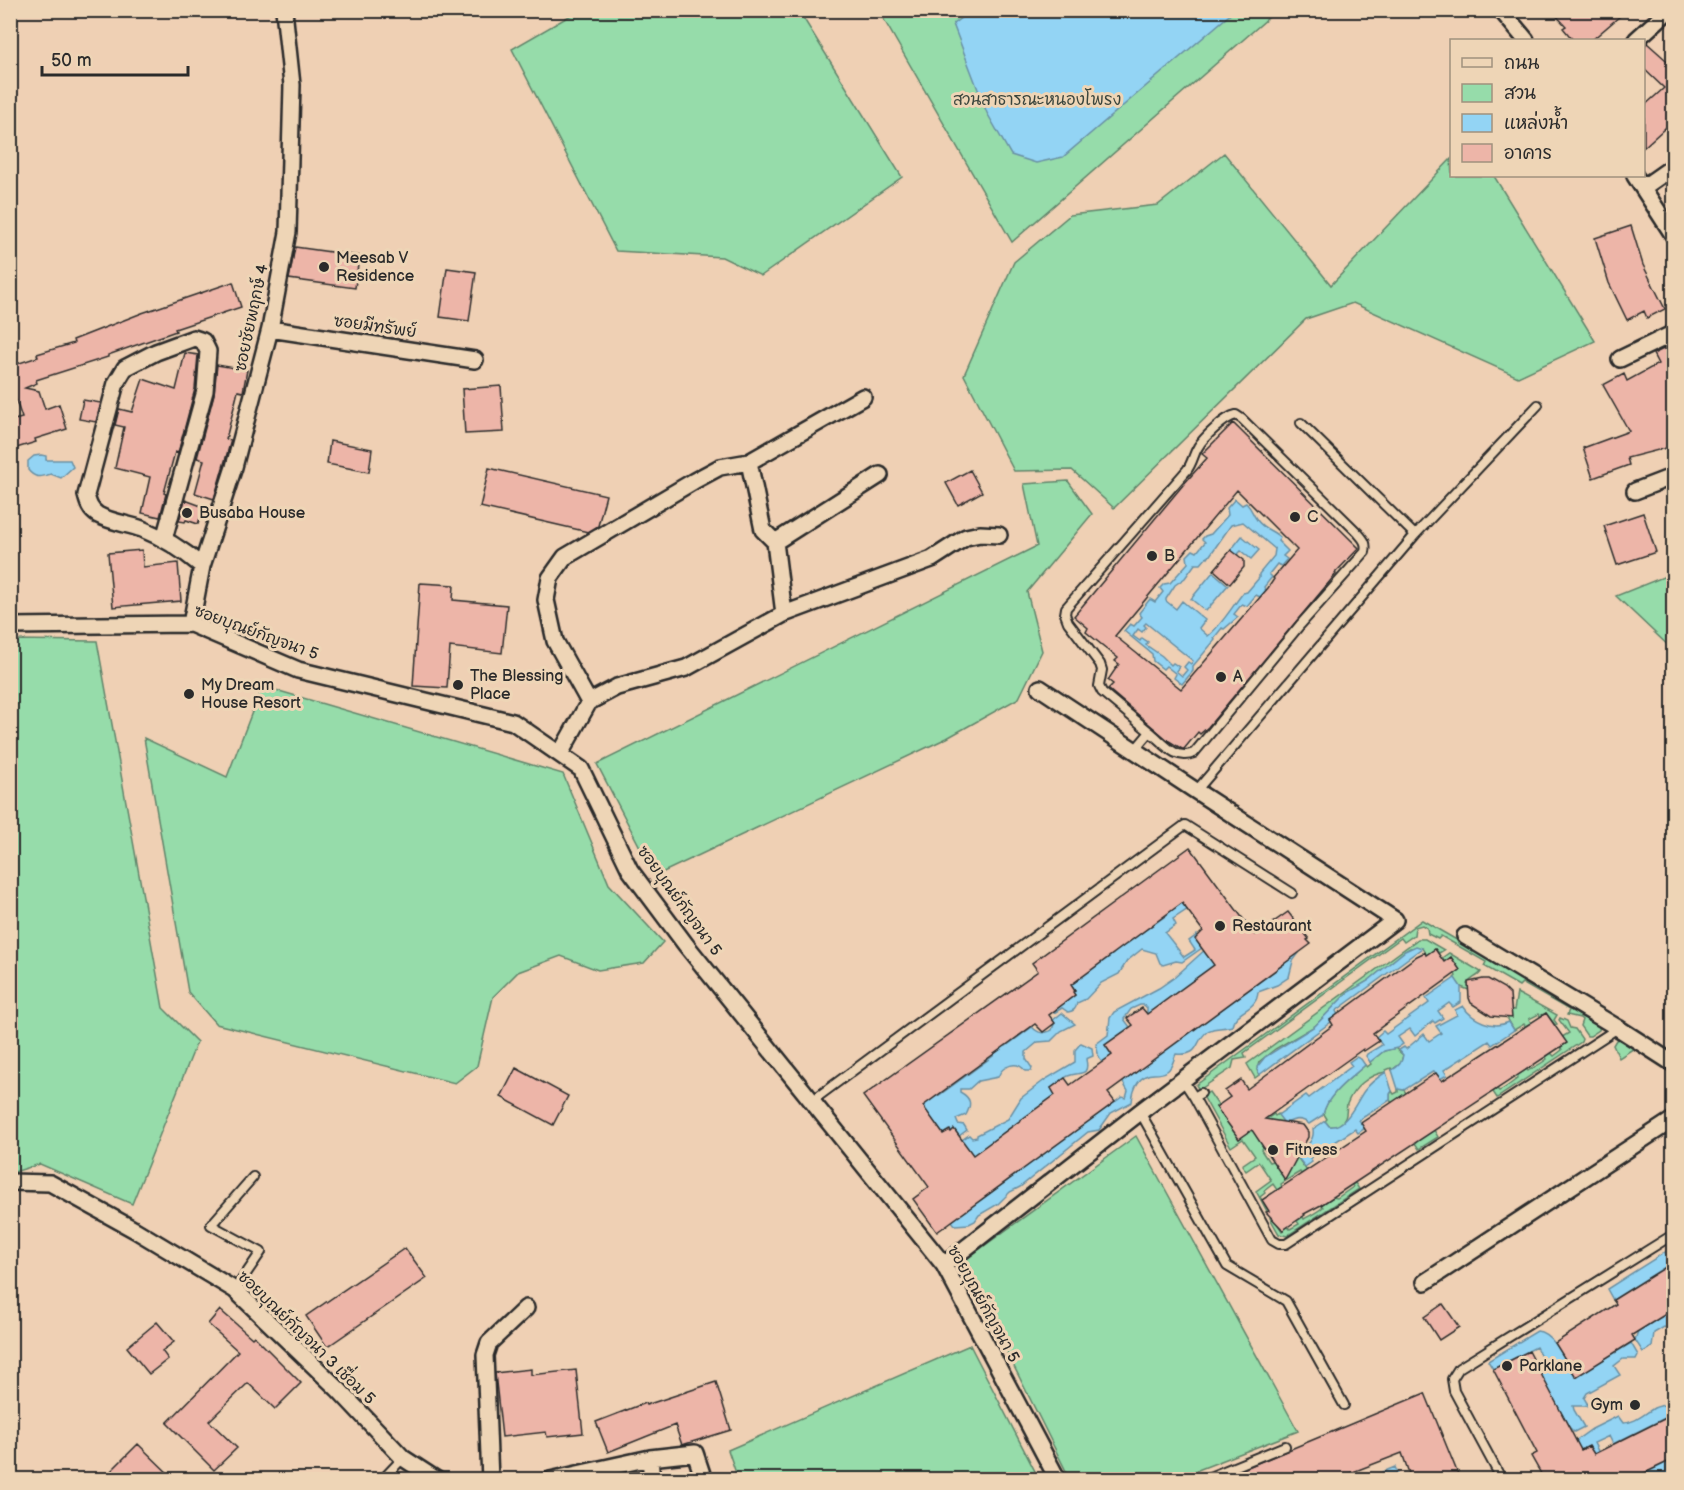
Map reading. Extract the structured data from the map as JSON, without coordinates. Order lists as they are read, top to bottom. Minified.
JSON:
{"streets":{"street":["ซอยชัยพฤกษ์ 4","ซอยมีทรัพย์","ซอยบุณย์กัญจนา 5","ซอยบุณย์กัญจนา 3 เชื่อม 5"]},"crossings":[["ซอยชัยพฤกษ์ 4","ซอยมีทรัพย์"],["ซอยชัยพฤกษ์ 4","ซอยบุณย์กัญจนา 5"]],"parks":["สวนสาธารณะหนองโพรง"],"places":["Meesab V Residence","Busaba House","C","B","A","The Blessing Place","My Dream House Resort","Restaurant","Fitness","Parklane","Gym"],"legend":["ถนน","สวน","แหล่งน้ำ","อาคาร"],"scale_bar":"50 m"}
